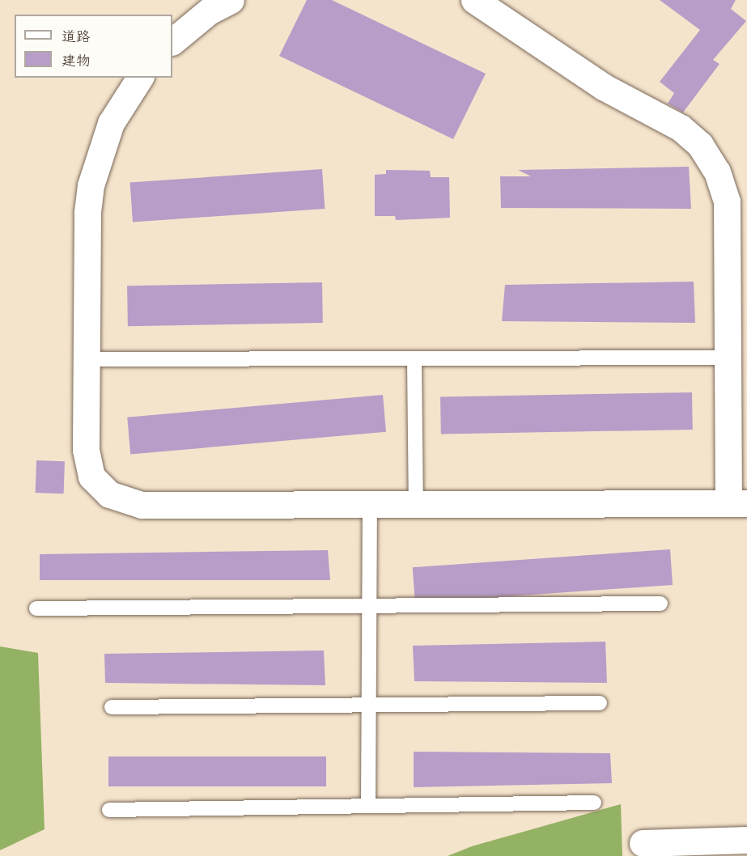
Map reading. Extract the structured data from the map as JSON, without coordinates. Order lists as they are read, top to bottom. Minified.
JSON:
{"legend":["道路","建物"]}
